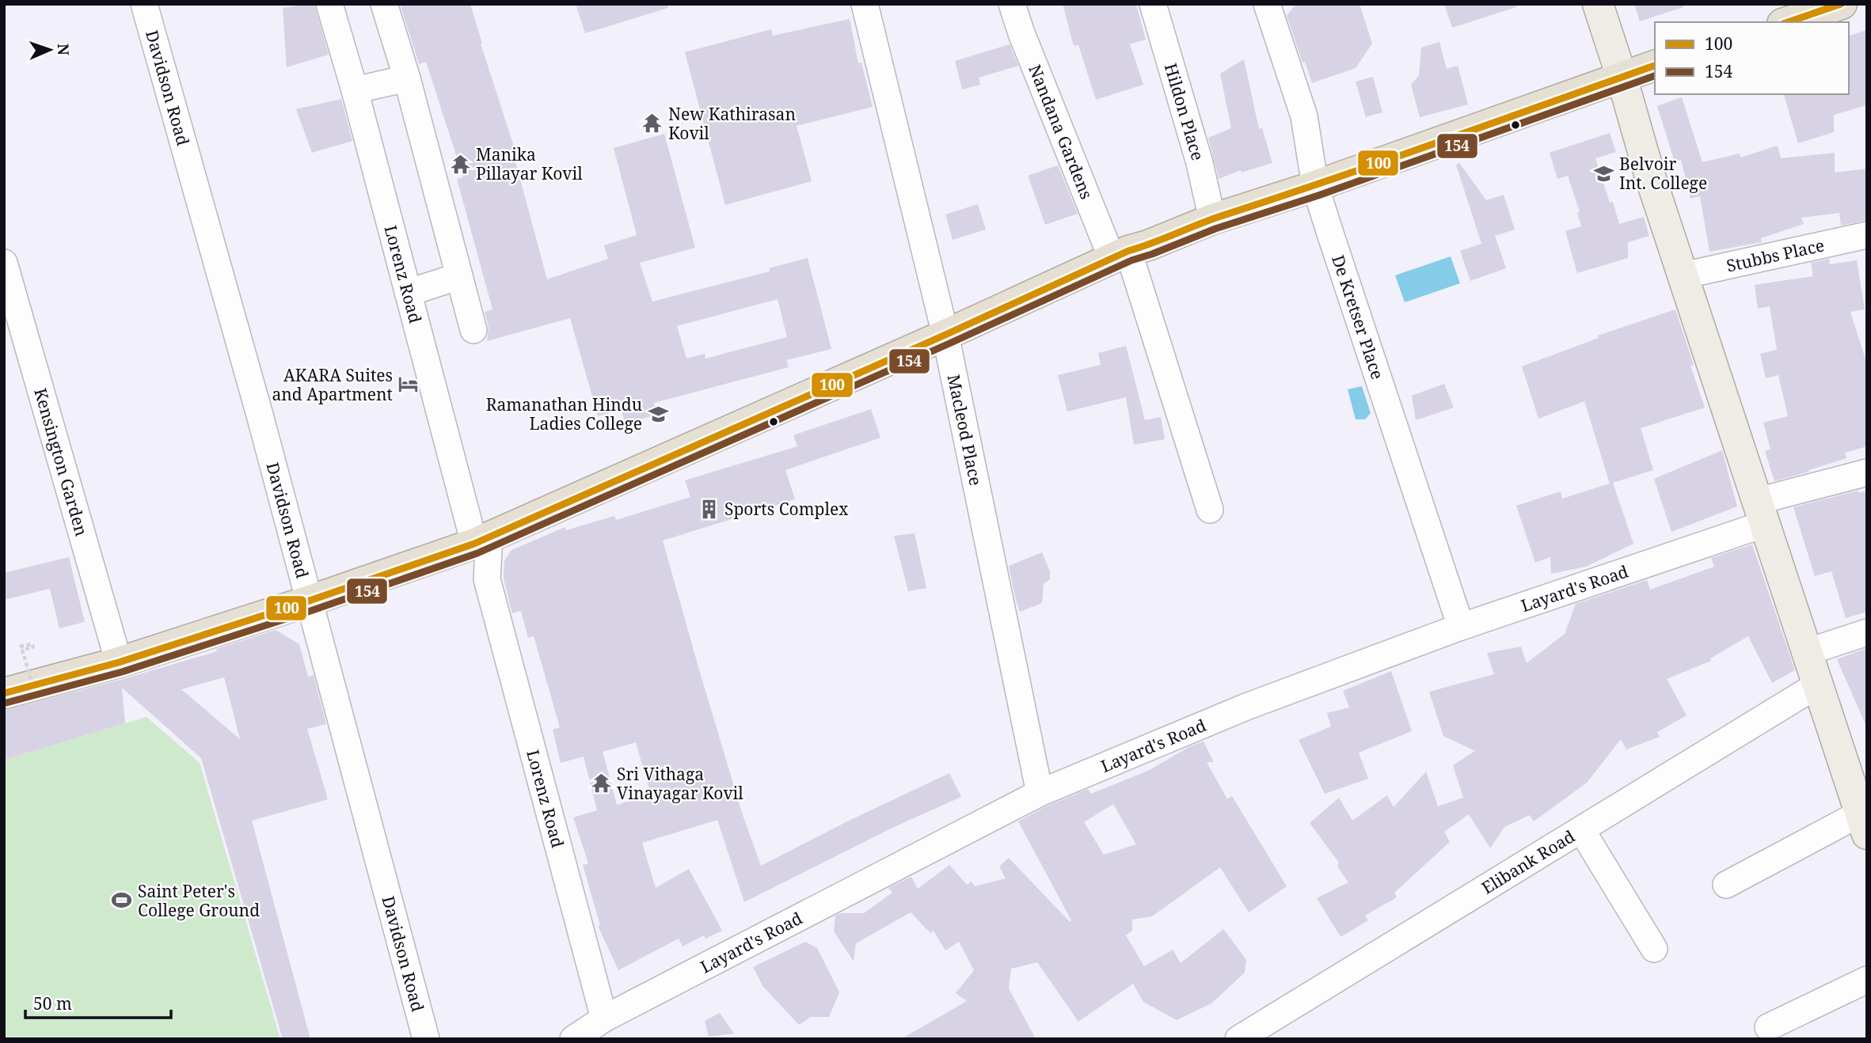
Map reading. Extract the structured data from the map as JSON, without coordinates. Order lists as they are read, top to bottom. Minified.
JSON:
{"streets":{"street":["Davidson Road","Hildon Place","Nandana Gardens","Stubbs Place","Lorenz Road","De Kretser Place","Macleod Place","Kensington Garden","Layard's Road","Elibank Road"]},"crossings":[["Lorenz Road","Layard's Road"],["De Kretser Place","Layard's Road"],["Macleod Place","Layard's Road"]],"places":{"temple":["New Kathirasan Kovil","Manika Pillayar Kovil","Sri Vithaga Vinayagar Kovil"],"school or university":["Belvoir Int. College","Ramanathan Hindu Ladies College"],"hotel":["AKARA Suites and Apartment"],"building":["Sports Complex"],"sports":["Saint Peter's College Ground"]},"lines":["transit line 100","transit line 154"],"legend":["100","154"],"scale_bar":"50 m","north":"right"}
